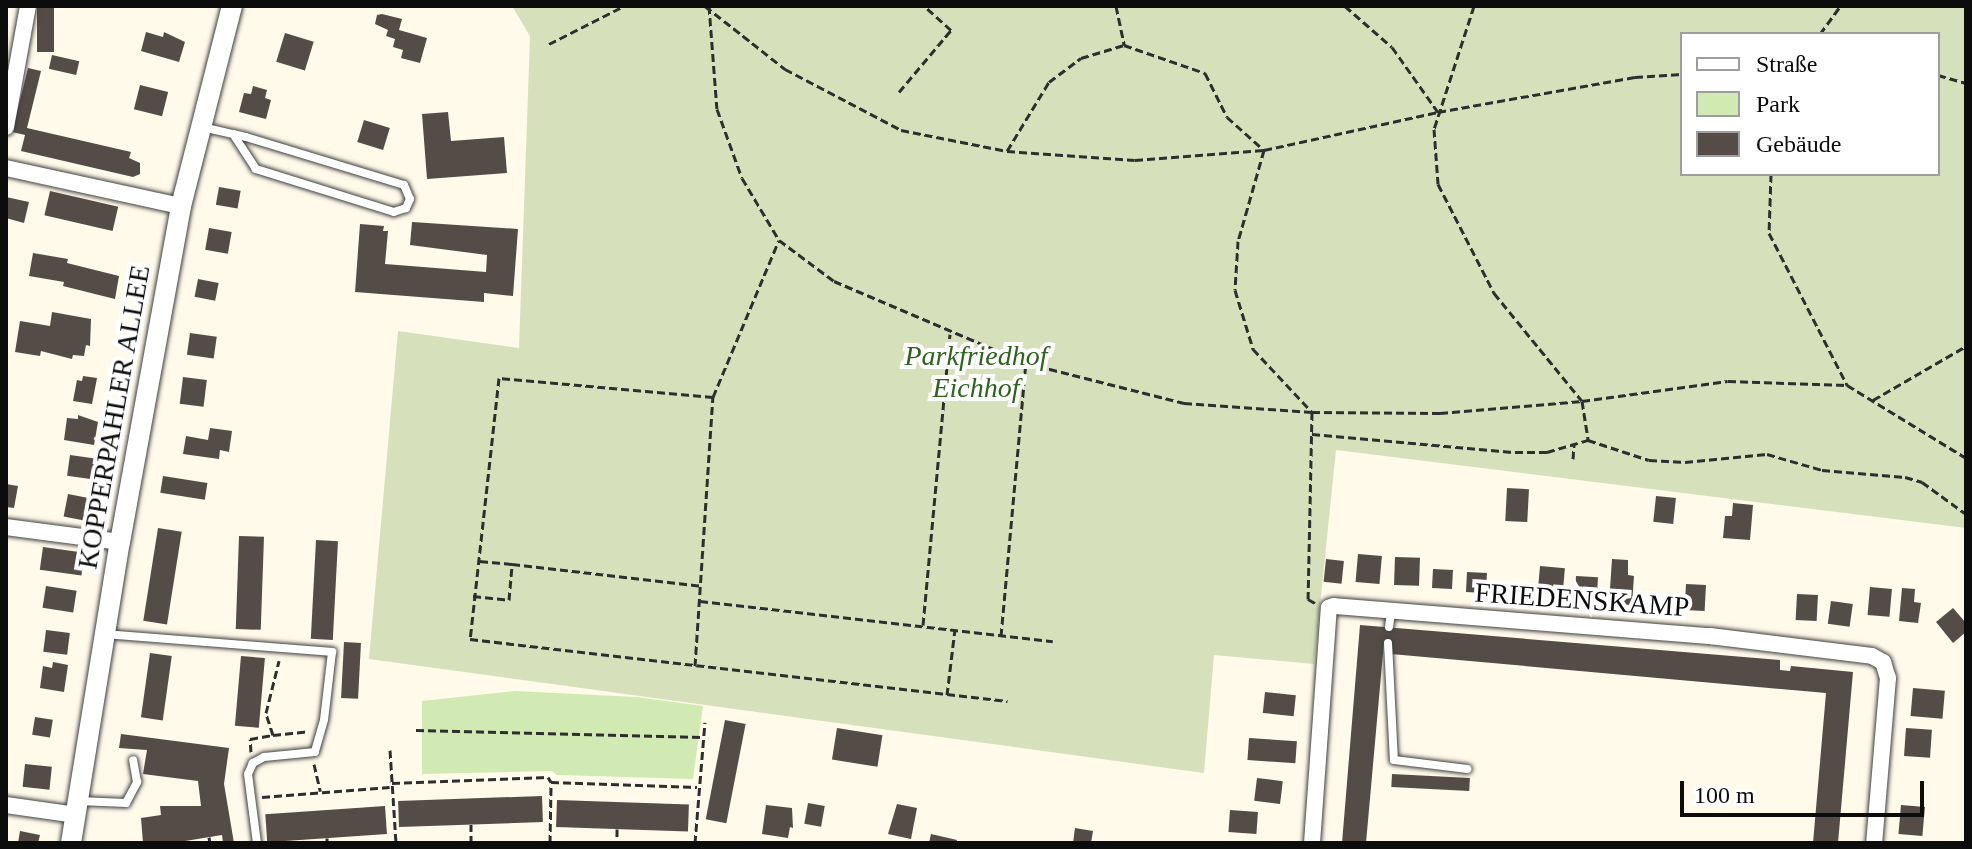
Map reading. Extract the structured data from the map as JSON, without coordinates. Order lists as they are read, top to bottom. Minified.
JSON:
{"streets":{"street":["KOPPERPAHLER ALLEE","FRIEDENSKAMP"]},"parks":["Parkfriedhof Eichhof"],"legend":["Straße","Park","Gebäude"],"scale_bar":"100 m"}
